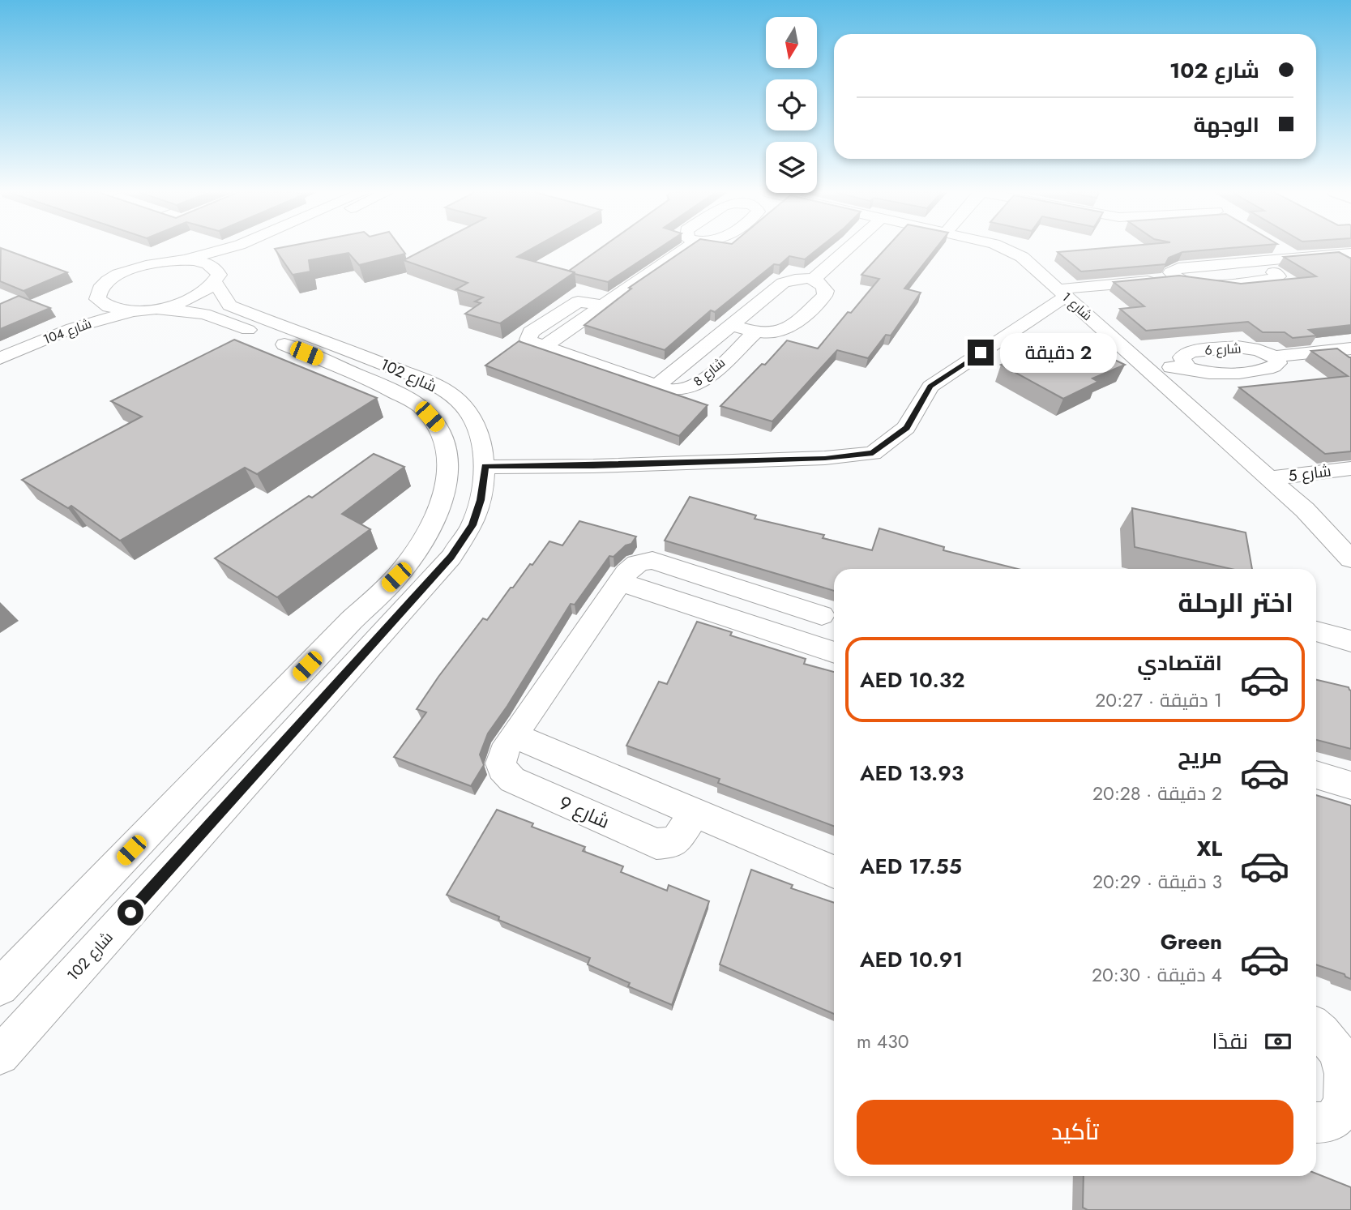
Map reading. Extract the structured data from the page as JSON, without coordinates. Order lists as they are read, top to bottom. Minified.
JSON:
{"streets":{"street":["شارع 1","شارع 104","شارع 6","شارع 8","شارع 102","شارع 5","شارع 9"]},"crossings":[["شارع 1","شارع 6"],["شارع 1","شارع 5"],["شارع 104","شارع 102"]],"north":"bottom","page":{"banner":["شارع 102","الوجهة"],"bubble":"2 دقيقة","heading":"اختر الرحلة","list":[{"name":"اقتصادي","note":"1 دقيقة · 20:27","value":"AED 10.32"},{"name":"مريح","note":"2 دقيقة · 20:28","value":"AED 13.93"},{"name":"XL","note":"3 دقيقة · 20:29","value":"AED 17.55"},{"name":"Green","note":"4 دقيقة · 20:30","value":"AED 10.91"}],"pay":["نقدًا","430 m"],"buttons":"تأكيد"}}
